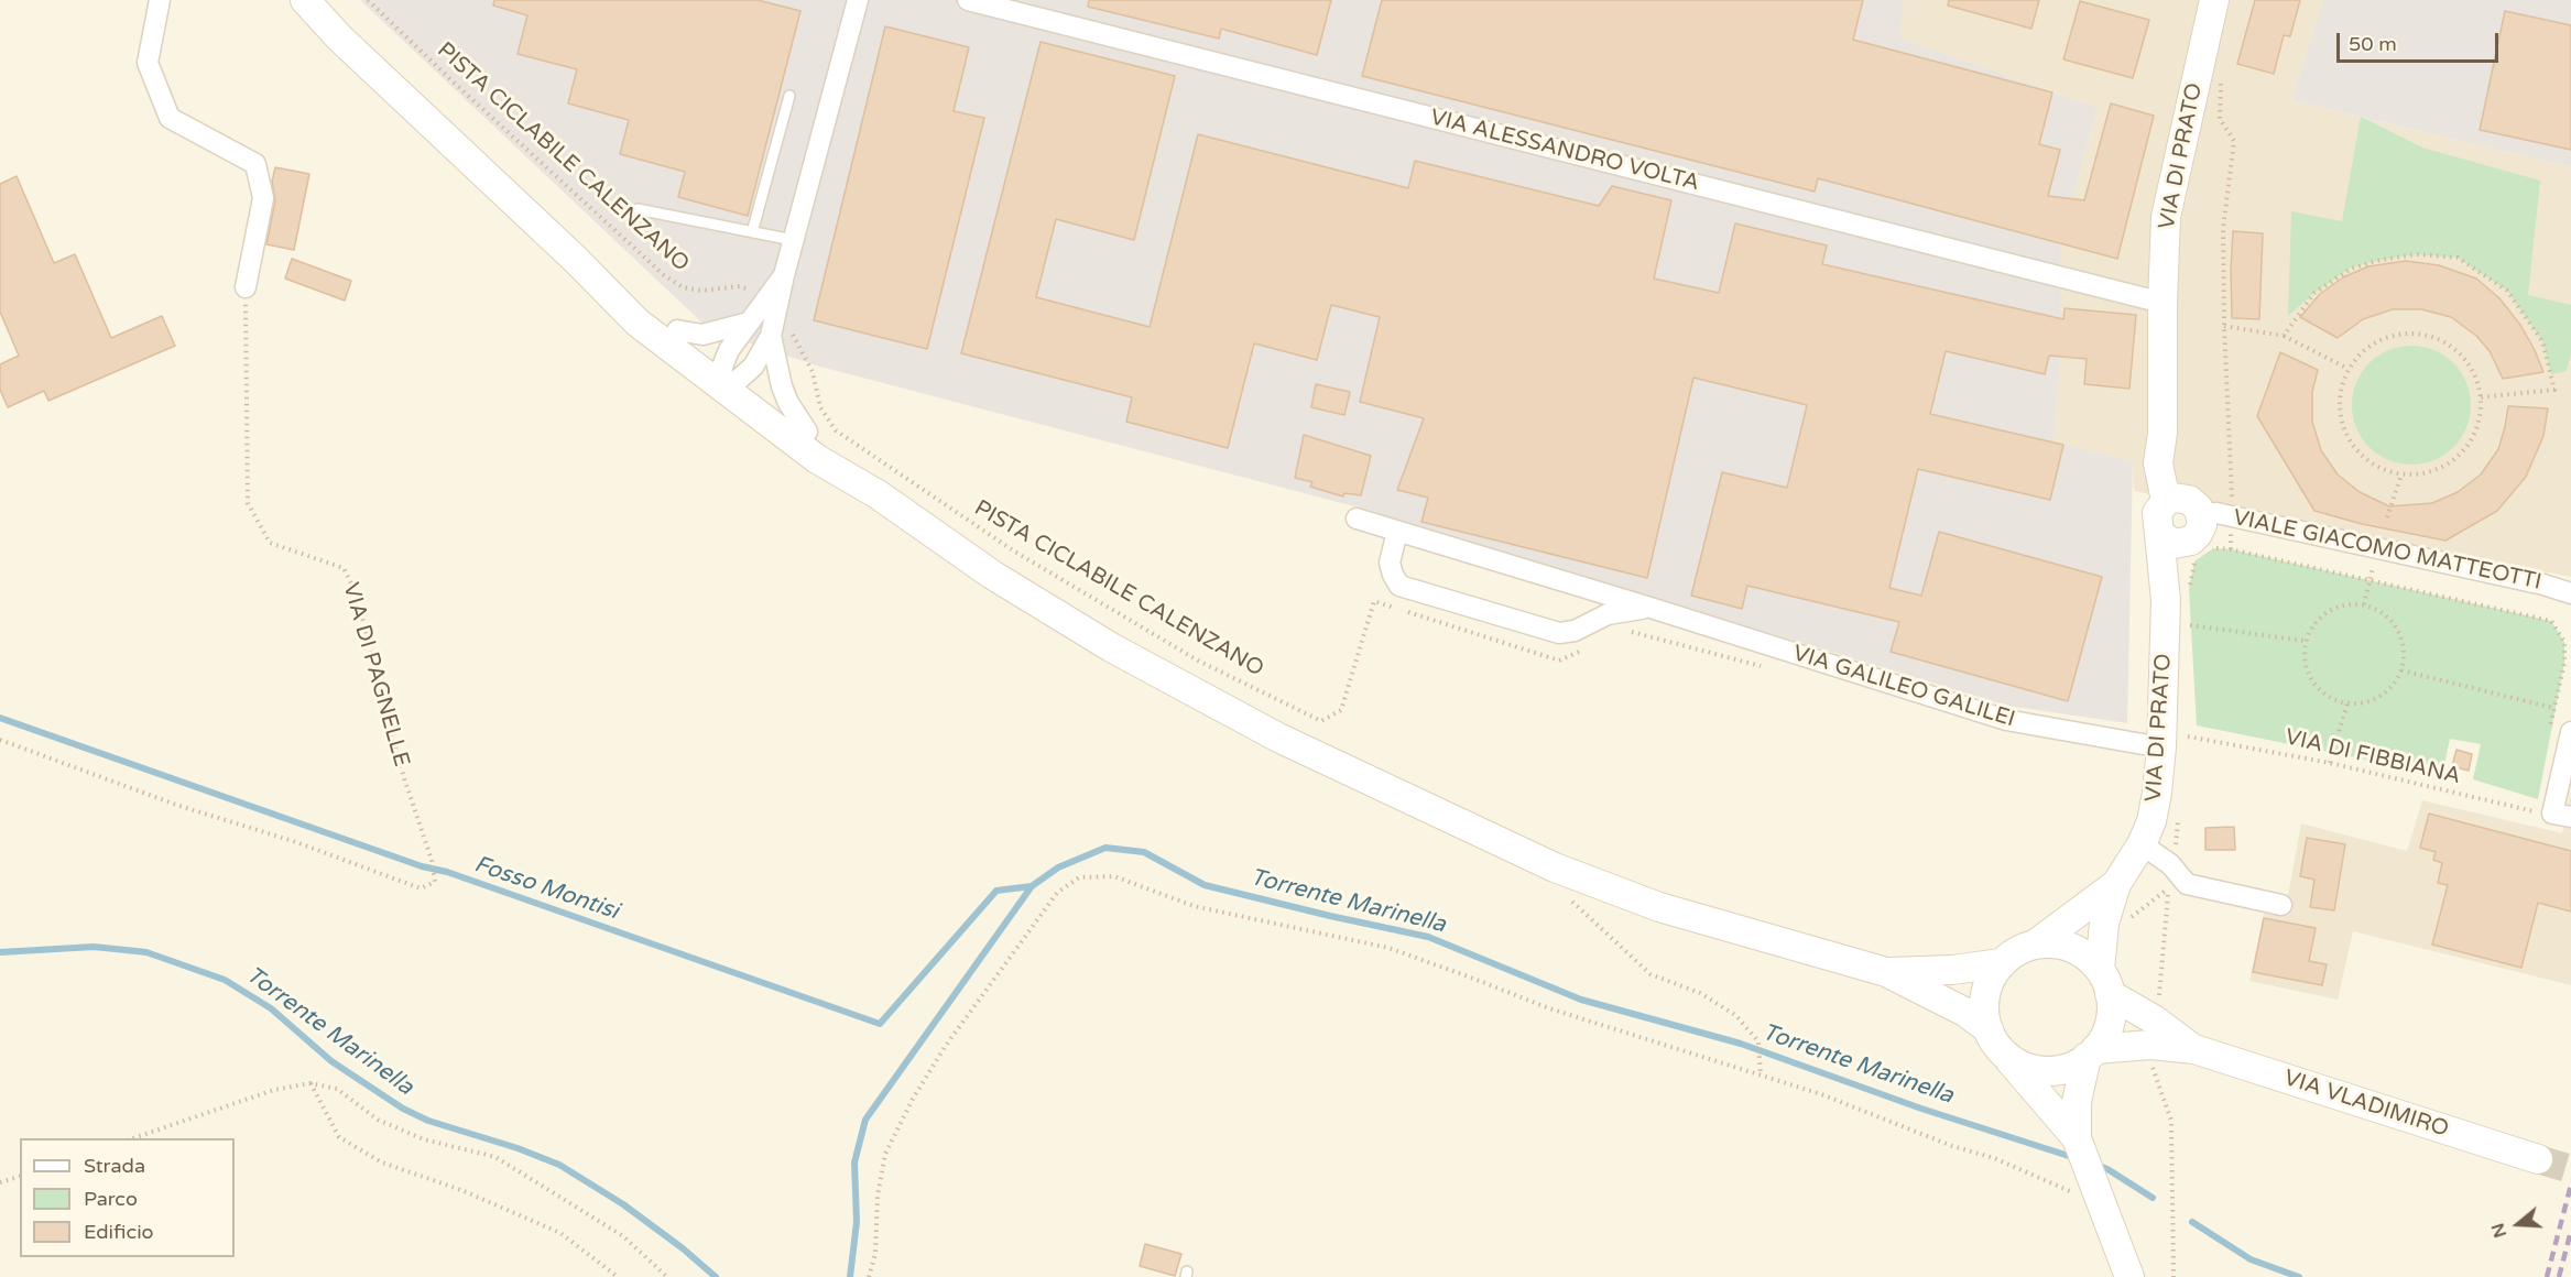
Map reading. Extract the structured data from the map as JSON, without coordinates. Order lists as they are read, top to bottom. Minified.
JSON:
{"streets":{"main road":["VIA DI PRATO","VIA VLADIMIRO"],"street":["VIA ALESSANDRO VOLTA","VIALE GIACOMO MATTEOTTI","VIA GALILEO GALILEI"],"path":["PISTA CICLABILE CALENZANO","VIA DI PAGNELLE","VIA DI FIBBIANA"]},"crossings":[["VIA ALESSANDRO VOLTA","VIA DI PRATO"],["VIA DI PRATO","VIALE GIACOMO MATTEOTTI"],["VIA DI PRATO","VIA GALILEO GALILEI"],["VIA DI PRATO","VIA VLADIMIRO"]],"water":["Fosso Montisi","Torrente Marinella"],"legend":["Strada","Parco","Edificio"],"scale_bar":"50 m","north":"left"}
